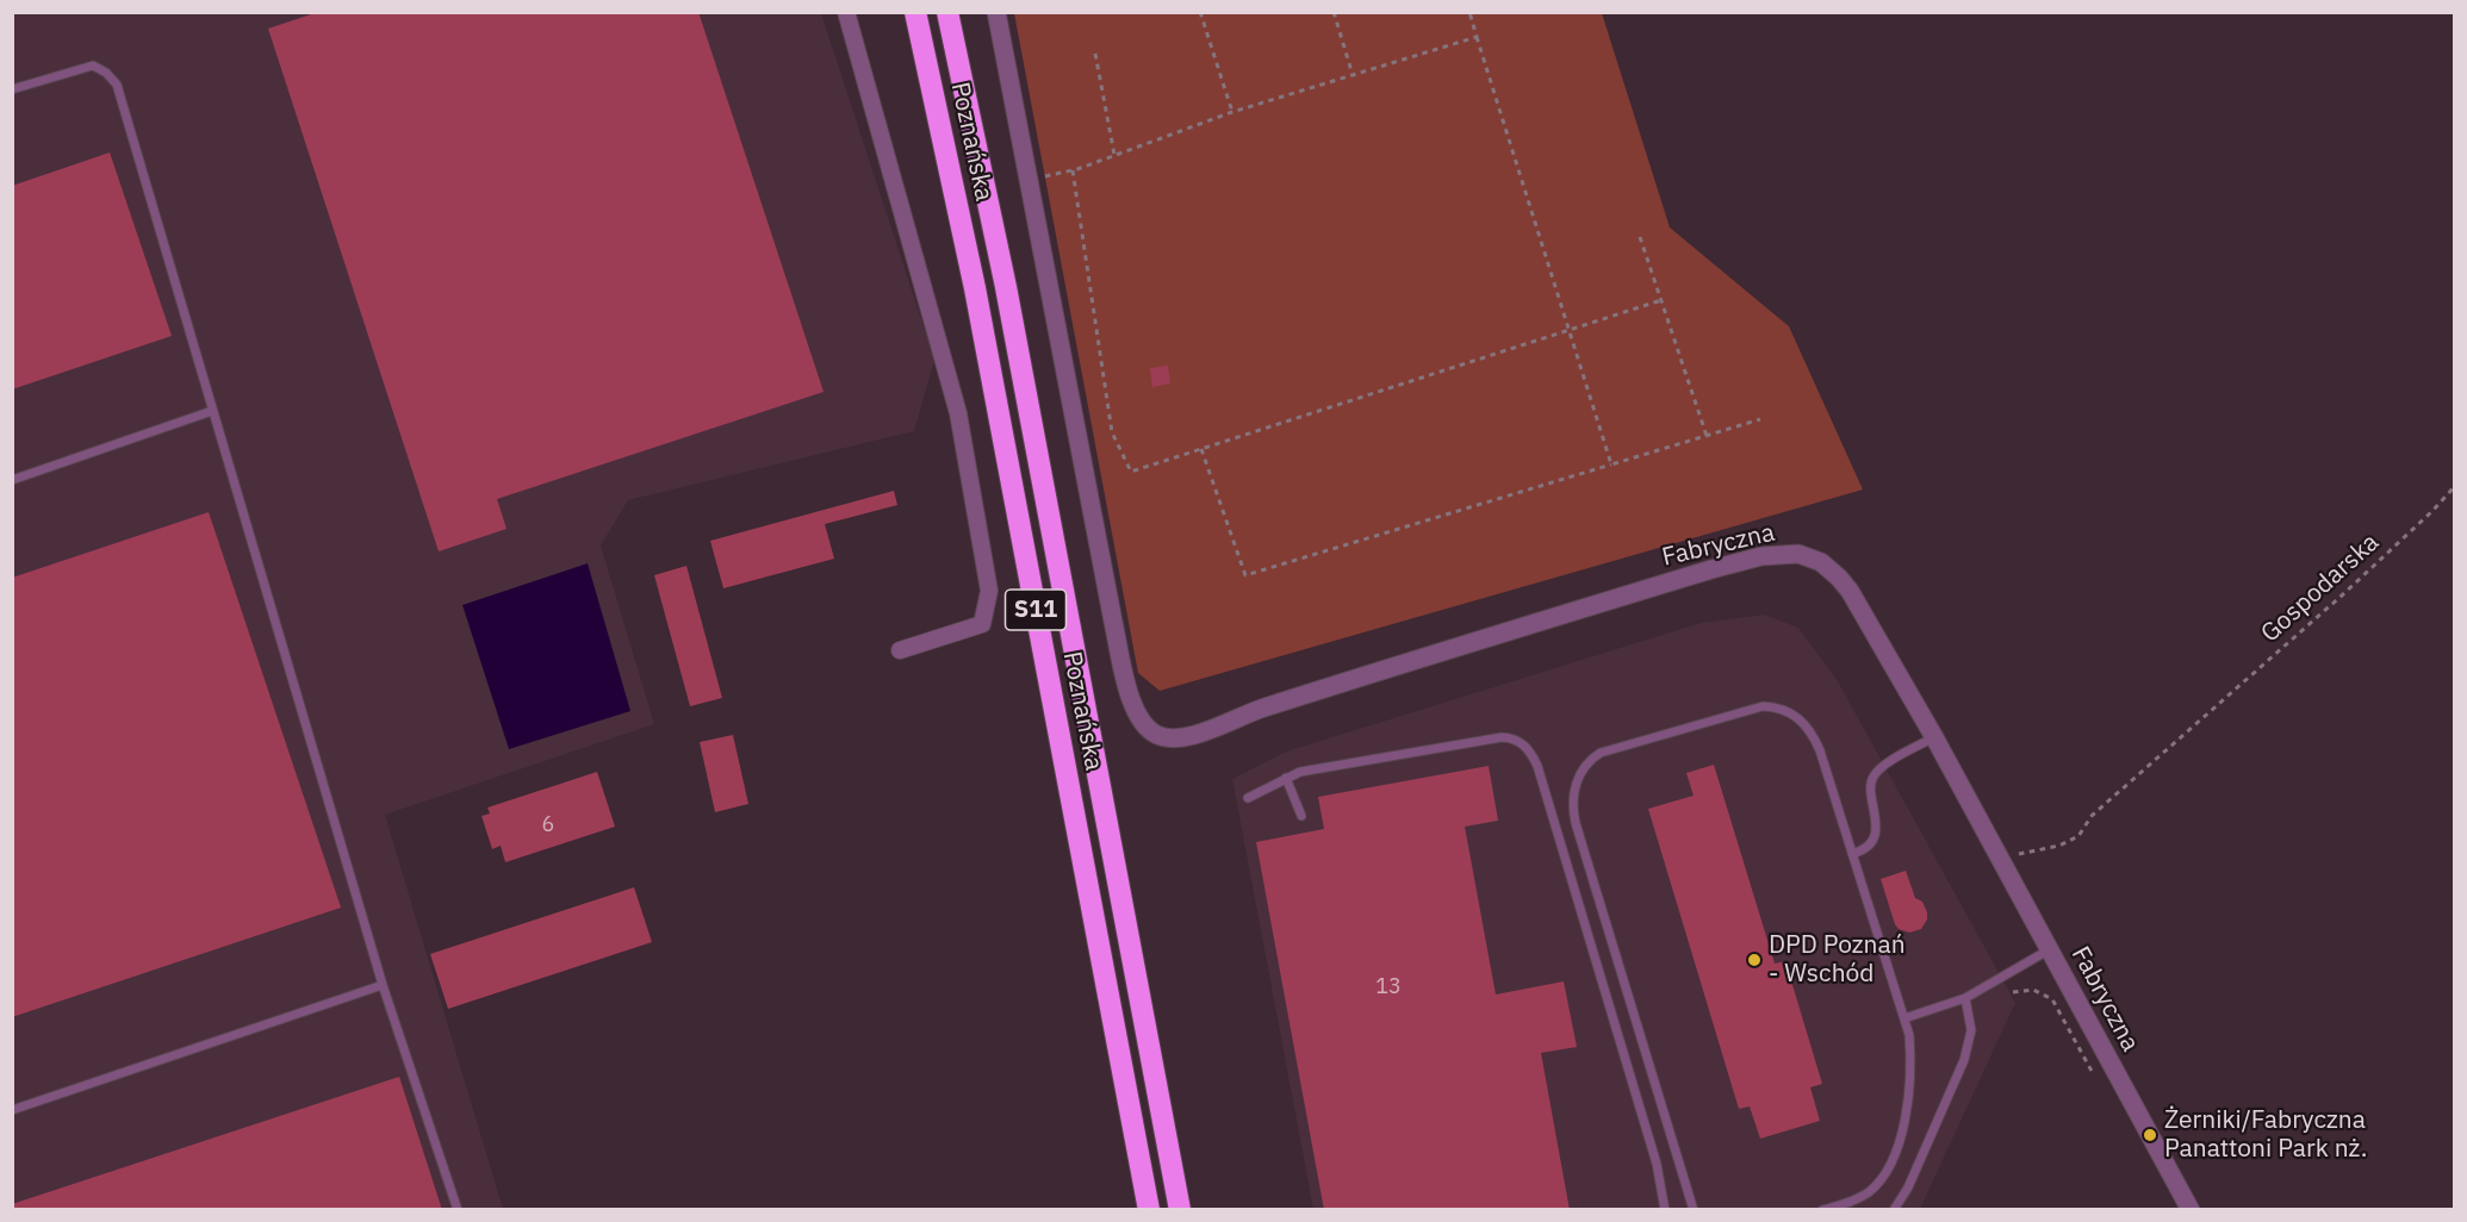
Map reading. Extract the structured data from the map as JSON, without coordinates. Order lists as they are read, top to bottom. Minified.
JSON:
{"streets":{"highway":["Poznańska","S11"],"street":["Fabryczna"],"path":["Gospodarska"]},"crossings":[["Fabryczna","Gospodarska"]],"places":["DPD Poznań - Wschód","Żerniki/Fabryczna Panattoni Park nż."],"house_numbers":["6","13"]}
